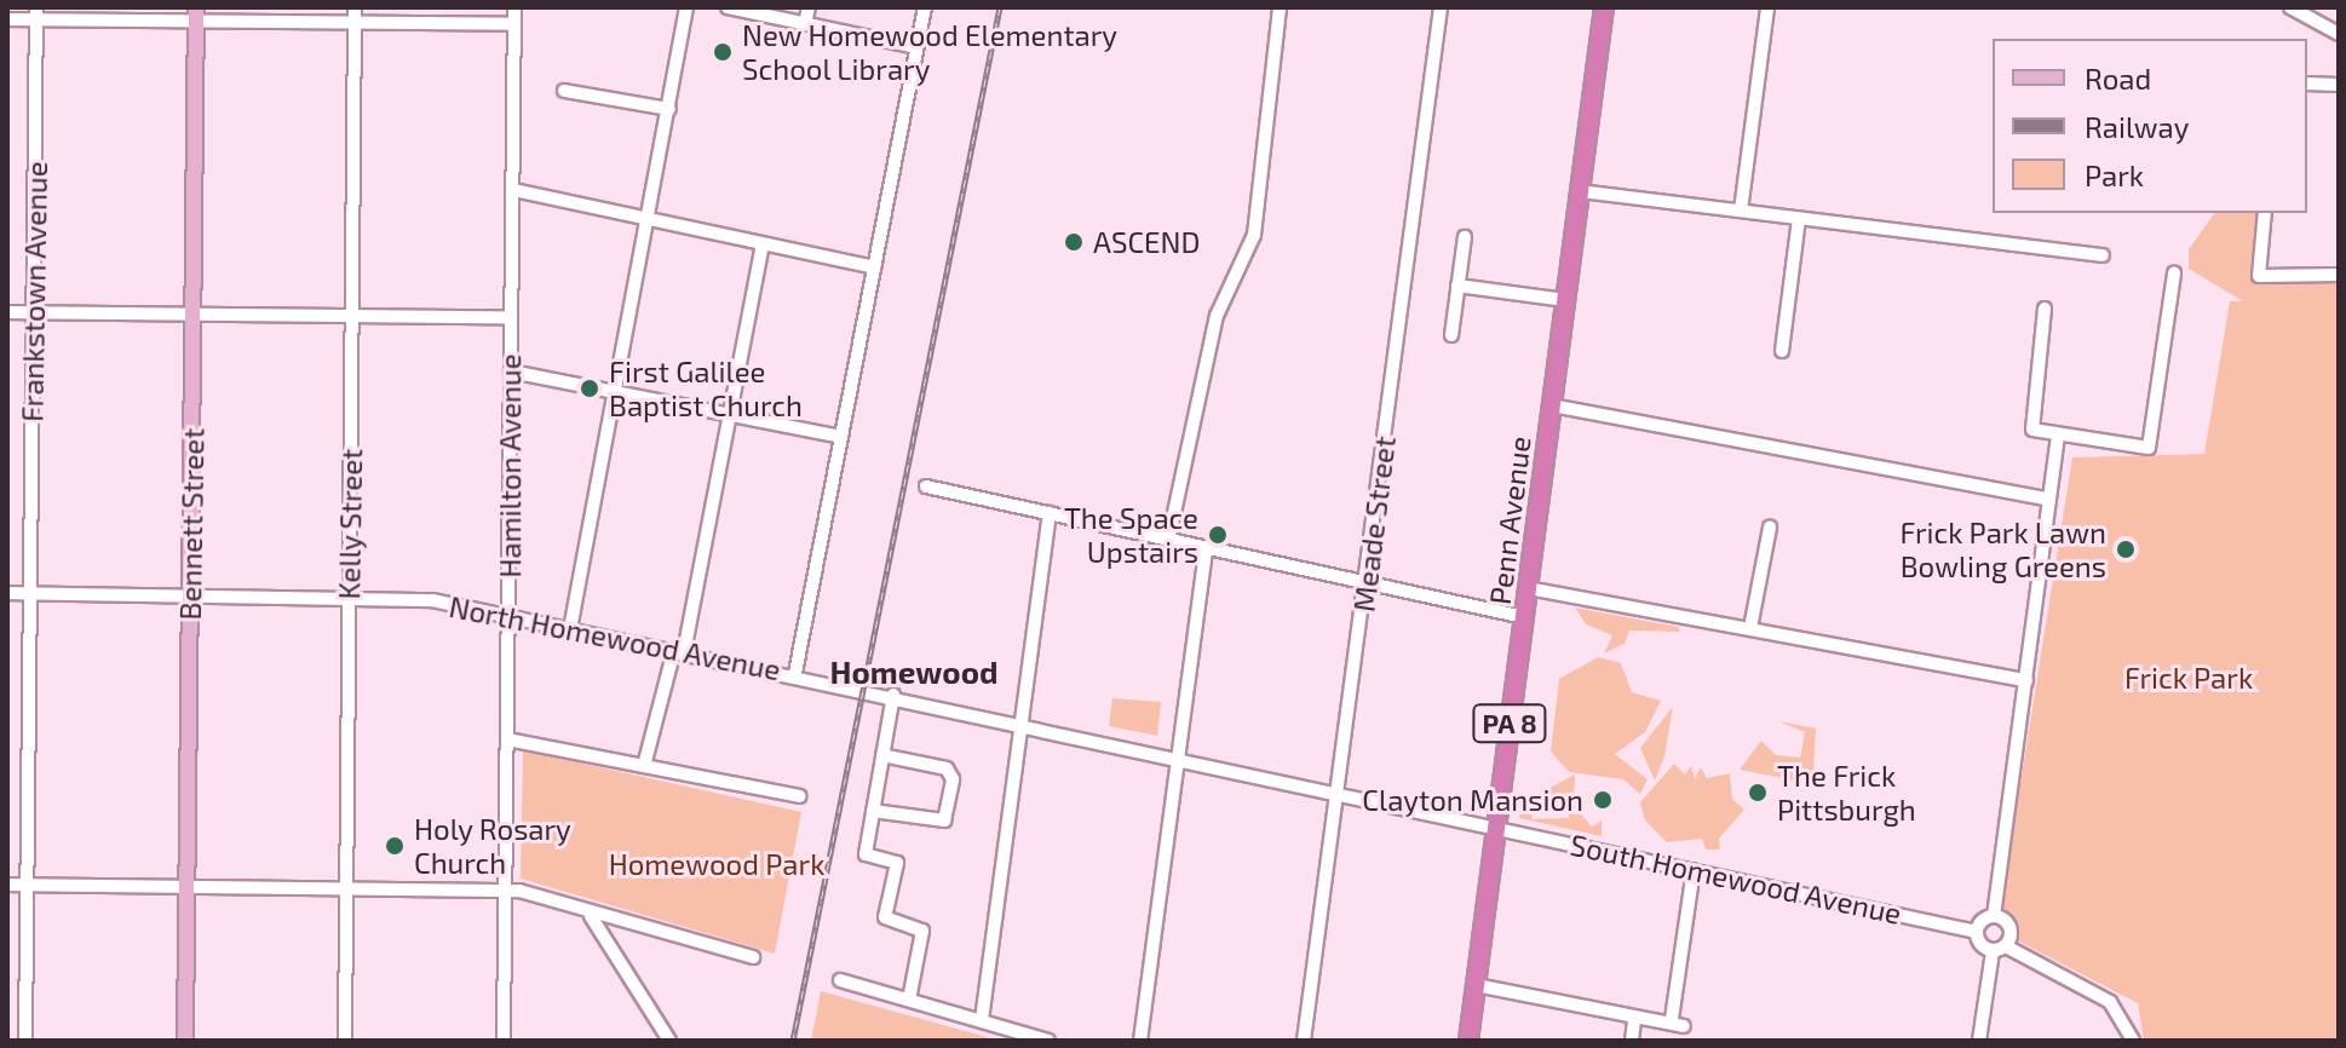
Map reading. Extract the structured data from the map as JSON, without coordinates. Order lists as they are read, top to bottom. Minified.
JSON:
{"streets":{"highway":["Penn Avenue","PA 8"],"main road":["Bennett Street"],"street":["Frankstown Avenue","Hamilton Avenue","Kelly Street","Meade Street","North Homewood Avenue","South Homewood Avenue"]},"crossings":[["Frankstown Avenue","North Homewood Avenue"],["Hamilton Avenue","North Homewood Avenue"],["Penn Avenue","North Homewood Avenue"],["Penn Avenue","South Homewood Avenue"],["Bennett Street","North Homewood Avenue"],["Kelly Street","North Homewood Avenue"],["Meade Street","North Homewood Avenue"],["North Homewood Avenue","South Homewood Avenue"]],"districts":["Homewood"],"parks":["Frick Park","Homewood Park"],"places":["New Homewood Elementary School Library","ASCEND","First Galilee Baptist Church","The Space Upstairs","Frick Park Lawn Bowling Greens","The Frick Pittsburgh","Clayton Mansion","Holy Rosary Church"],"legend":["Road","Railway","Park"]}
